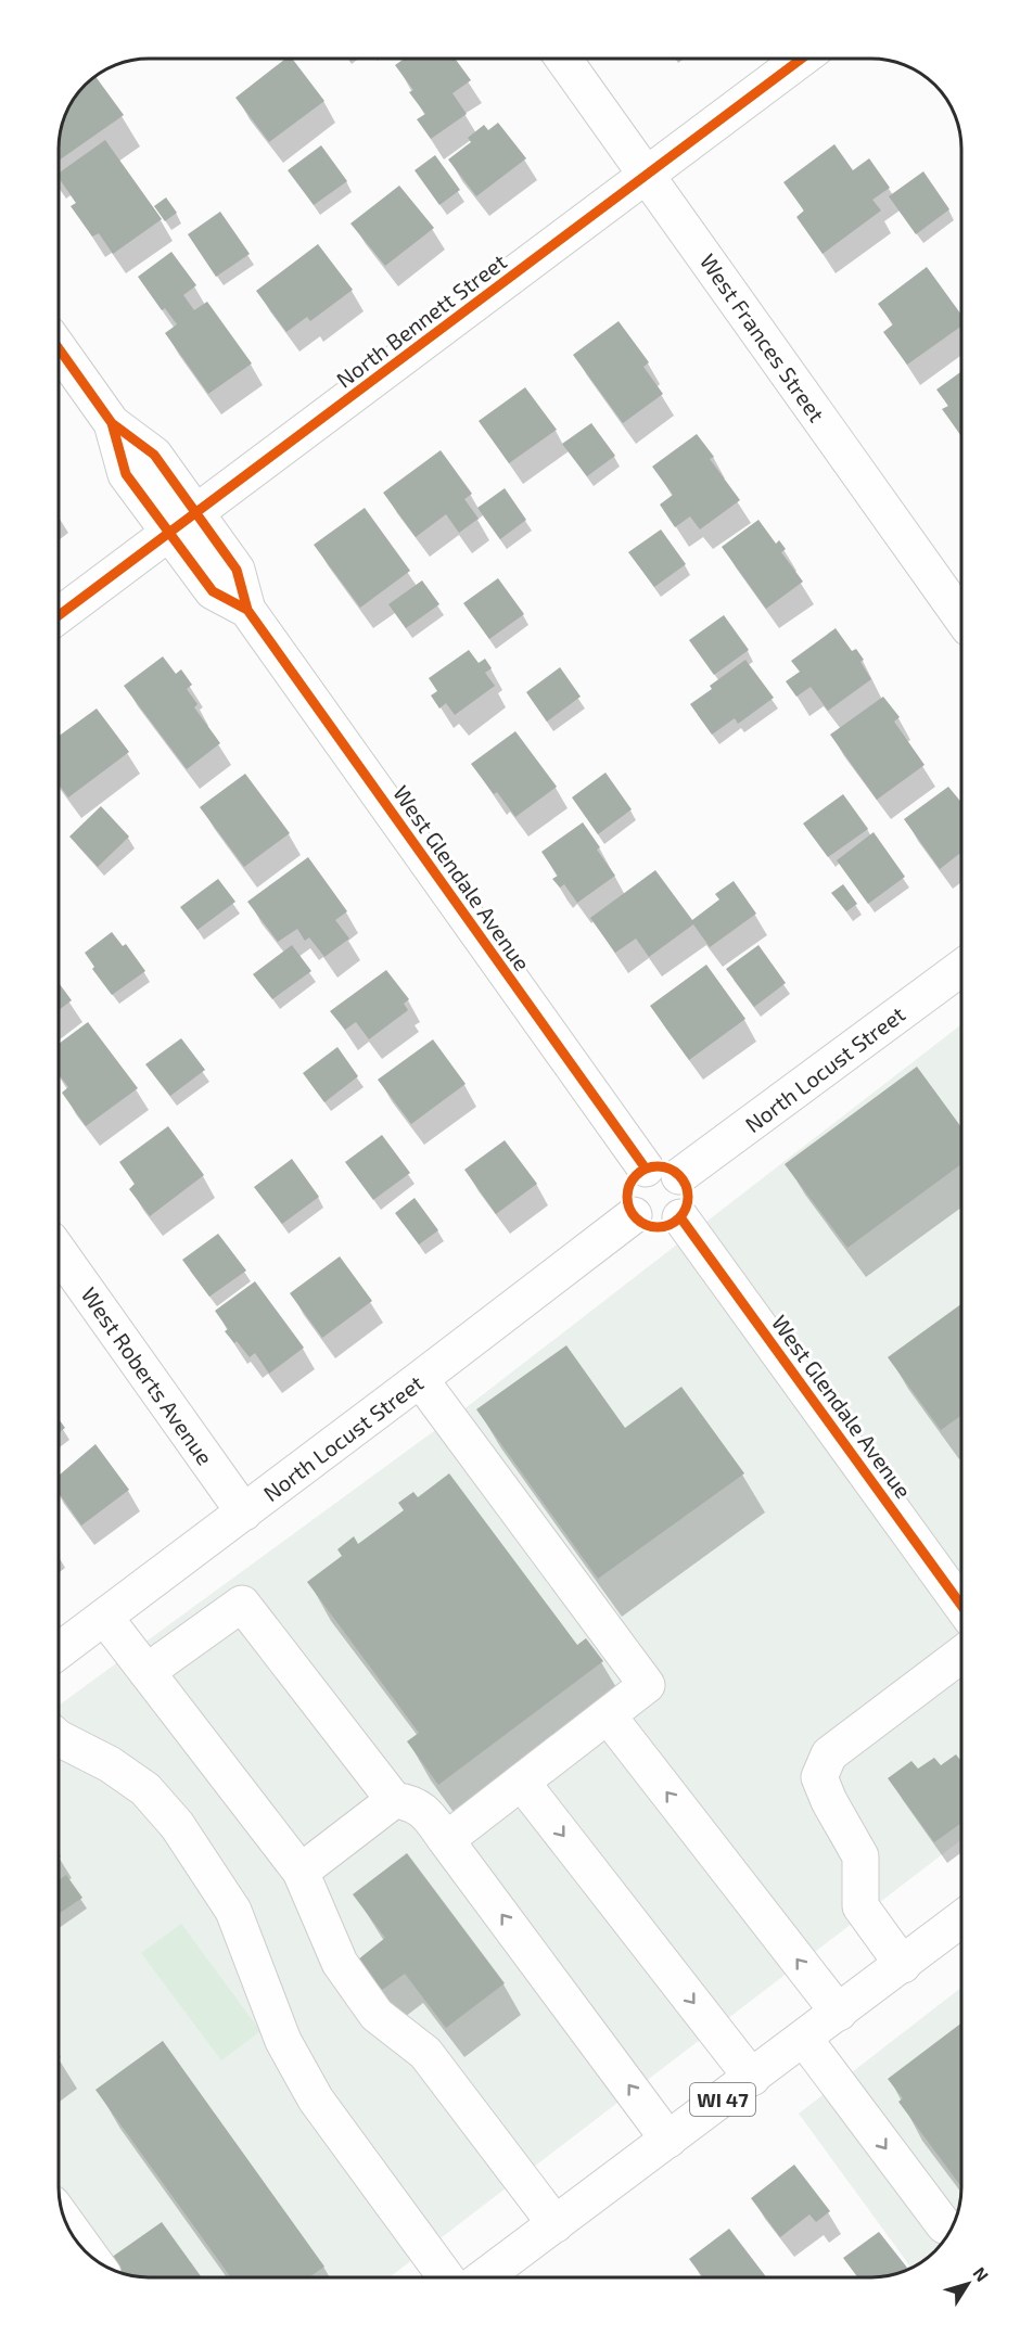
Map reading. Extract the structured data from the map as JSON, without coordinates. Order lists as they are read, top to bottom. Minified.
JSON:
{"streets":{"street":["North Bennett Street","West Frances Street","West Glendale Avenue","North Locust Street","West Roberts Avenue","WI 47"]},"crossings":[["North Bennett Street","West Frances Street"],["North Bennett Street","West Glendale Avenue"],["West Glendale Avenue","North Locust Street"],["North Locust Street","West Roberts Avenue"]],"north":"top right"}
